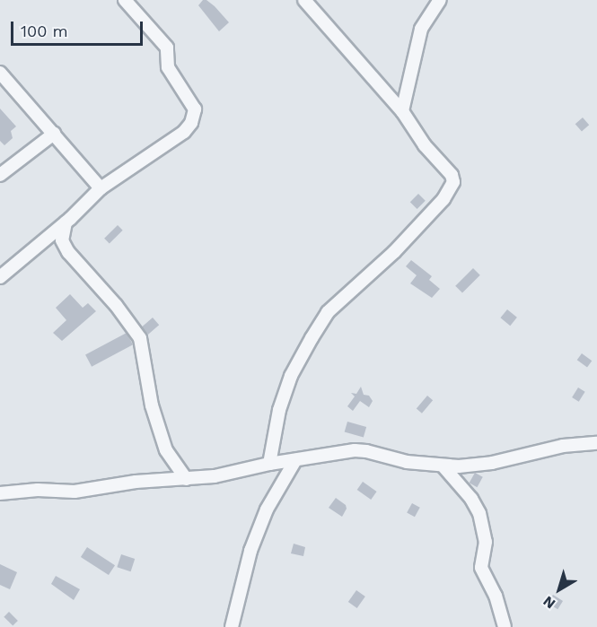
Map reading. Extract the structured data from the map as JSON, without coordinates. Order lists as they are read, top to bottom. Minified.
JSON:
{"scale_bar":"100 m","north":"bottom left"}
